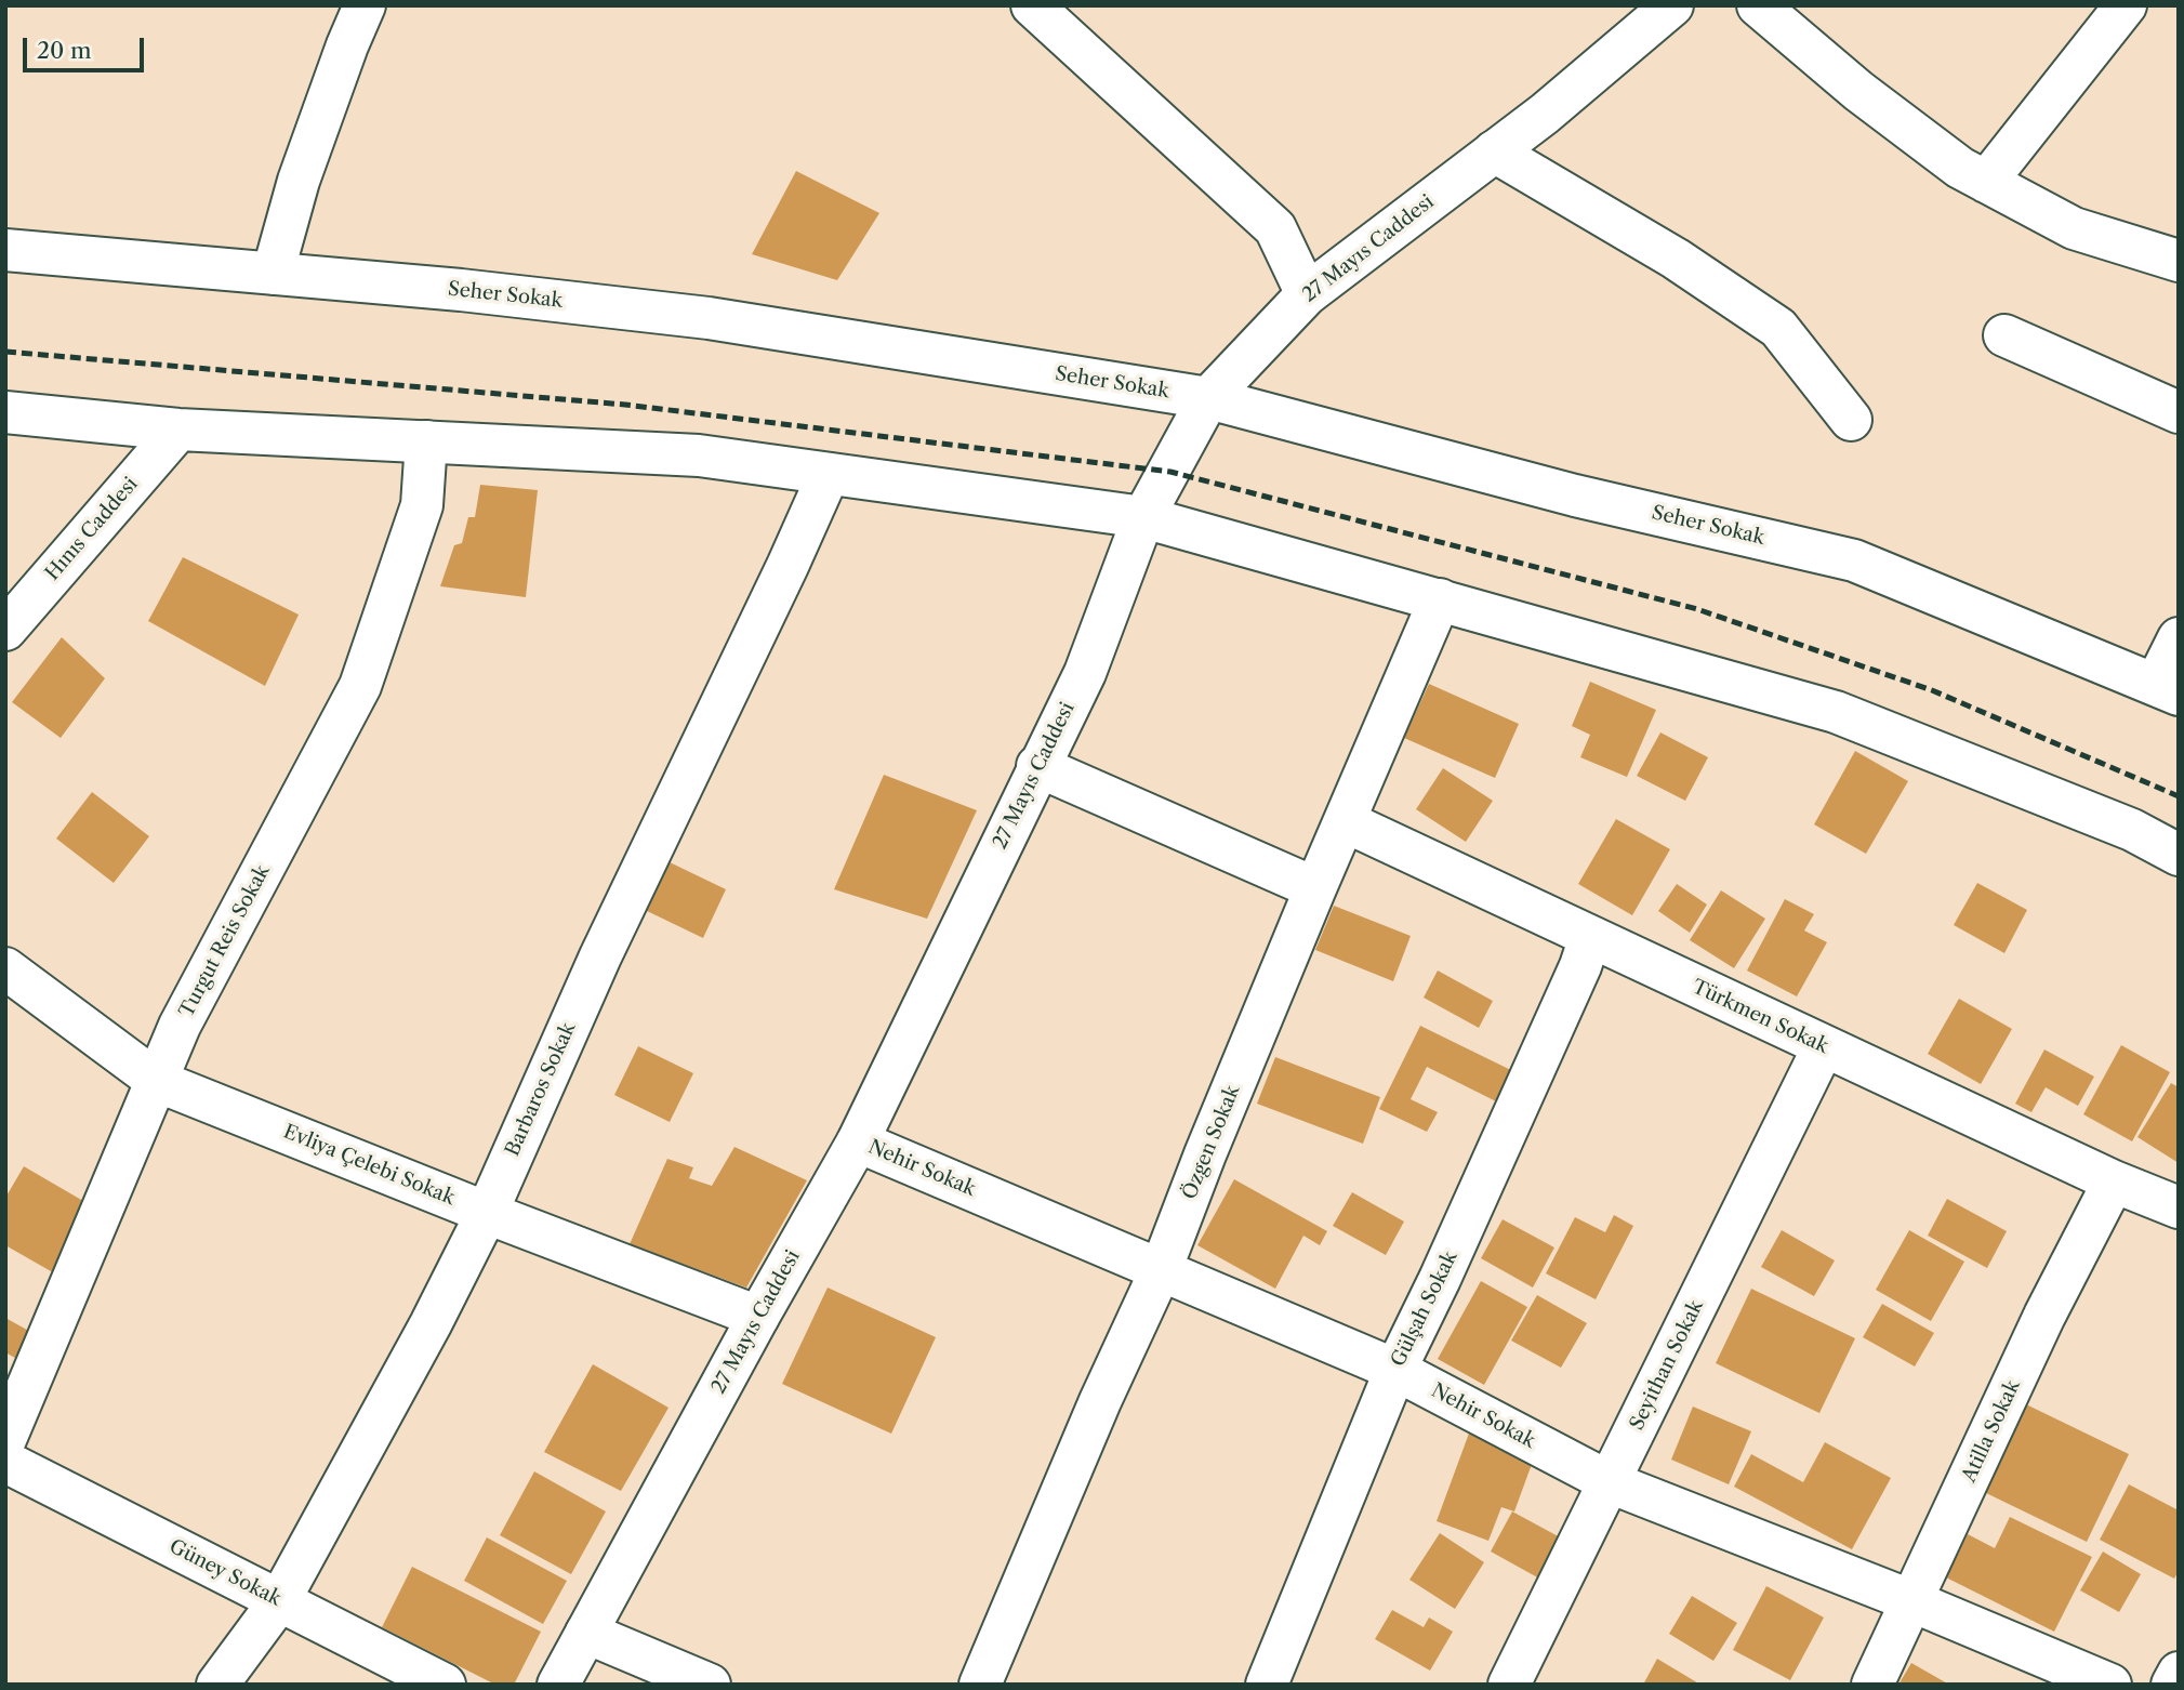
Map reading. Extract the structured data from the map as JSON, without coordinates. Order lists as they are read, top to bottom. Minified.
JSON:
{"streets":{"street":["27 Mayıs Caddesi","Seher Sokak","Hınıs Caddesi","Turgut Reis Sokak","Türkmen Sokak","Barbaros Sokak","Özgen Sokak","Evliya Çelebi Sokak","Nehir Sokak","Gülşah Sokak","Seyithan Sokak","Atilla Sokak","Güney Sokak"]},"crossings":[["27 Mayıs Caddesi","Seher Sokak"],["27 Mayıs Caddesi","Evliya Çelebi Sokak"],["27 Mayıs Caddesi","Nehir Sokak"],["Turgut Reis Sokak","Evliya Çelebi Sokak"],["Türkmen Sokak","Özgen Sokak"],["Türkmen Sokak","Gülşah Sokak"],["Türkmen Sokak","Seyithan Sokak"],["Türkmen Sokak","Atilla Sokak"],["Barbaros Sokak","Evliya Çelebi Sokak"],["Barbaros Sokak","Güney Sokak"],["Özgen Sokak","Nehir Sokak"],["Nehir Sokak","Gülşah Sokak"],["Nehir Sokak","Seyithan Sokak"],["Nehir Sokak","Atilla Sokak"]],"scale_bar":"20 m"}
